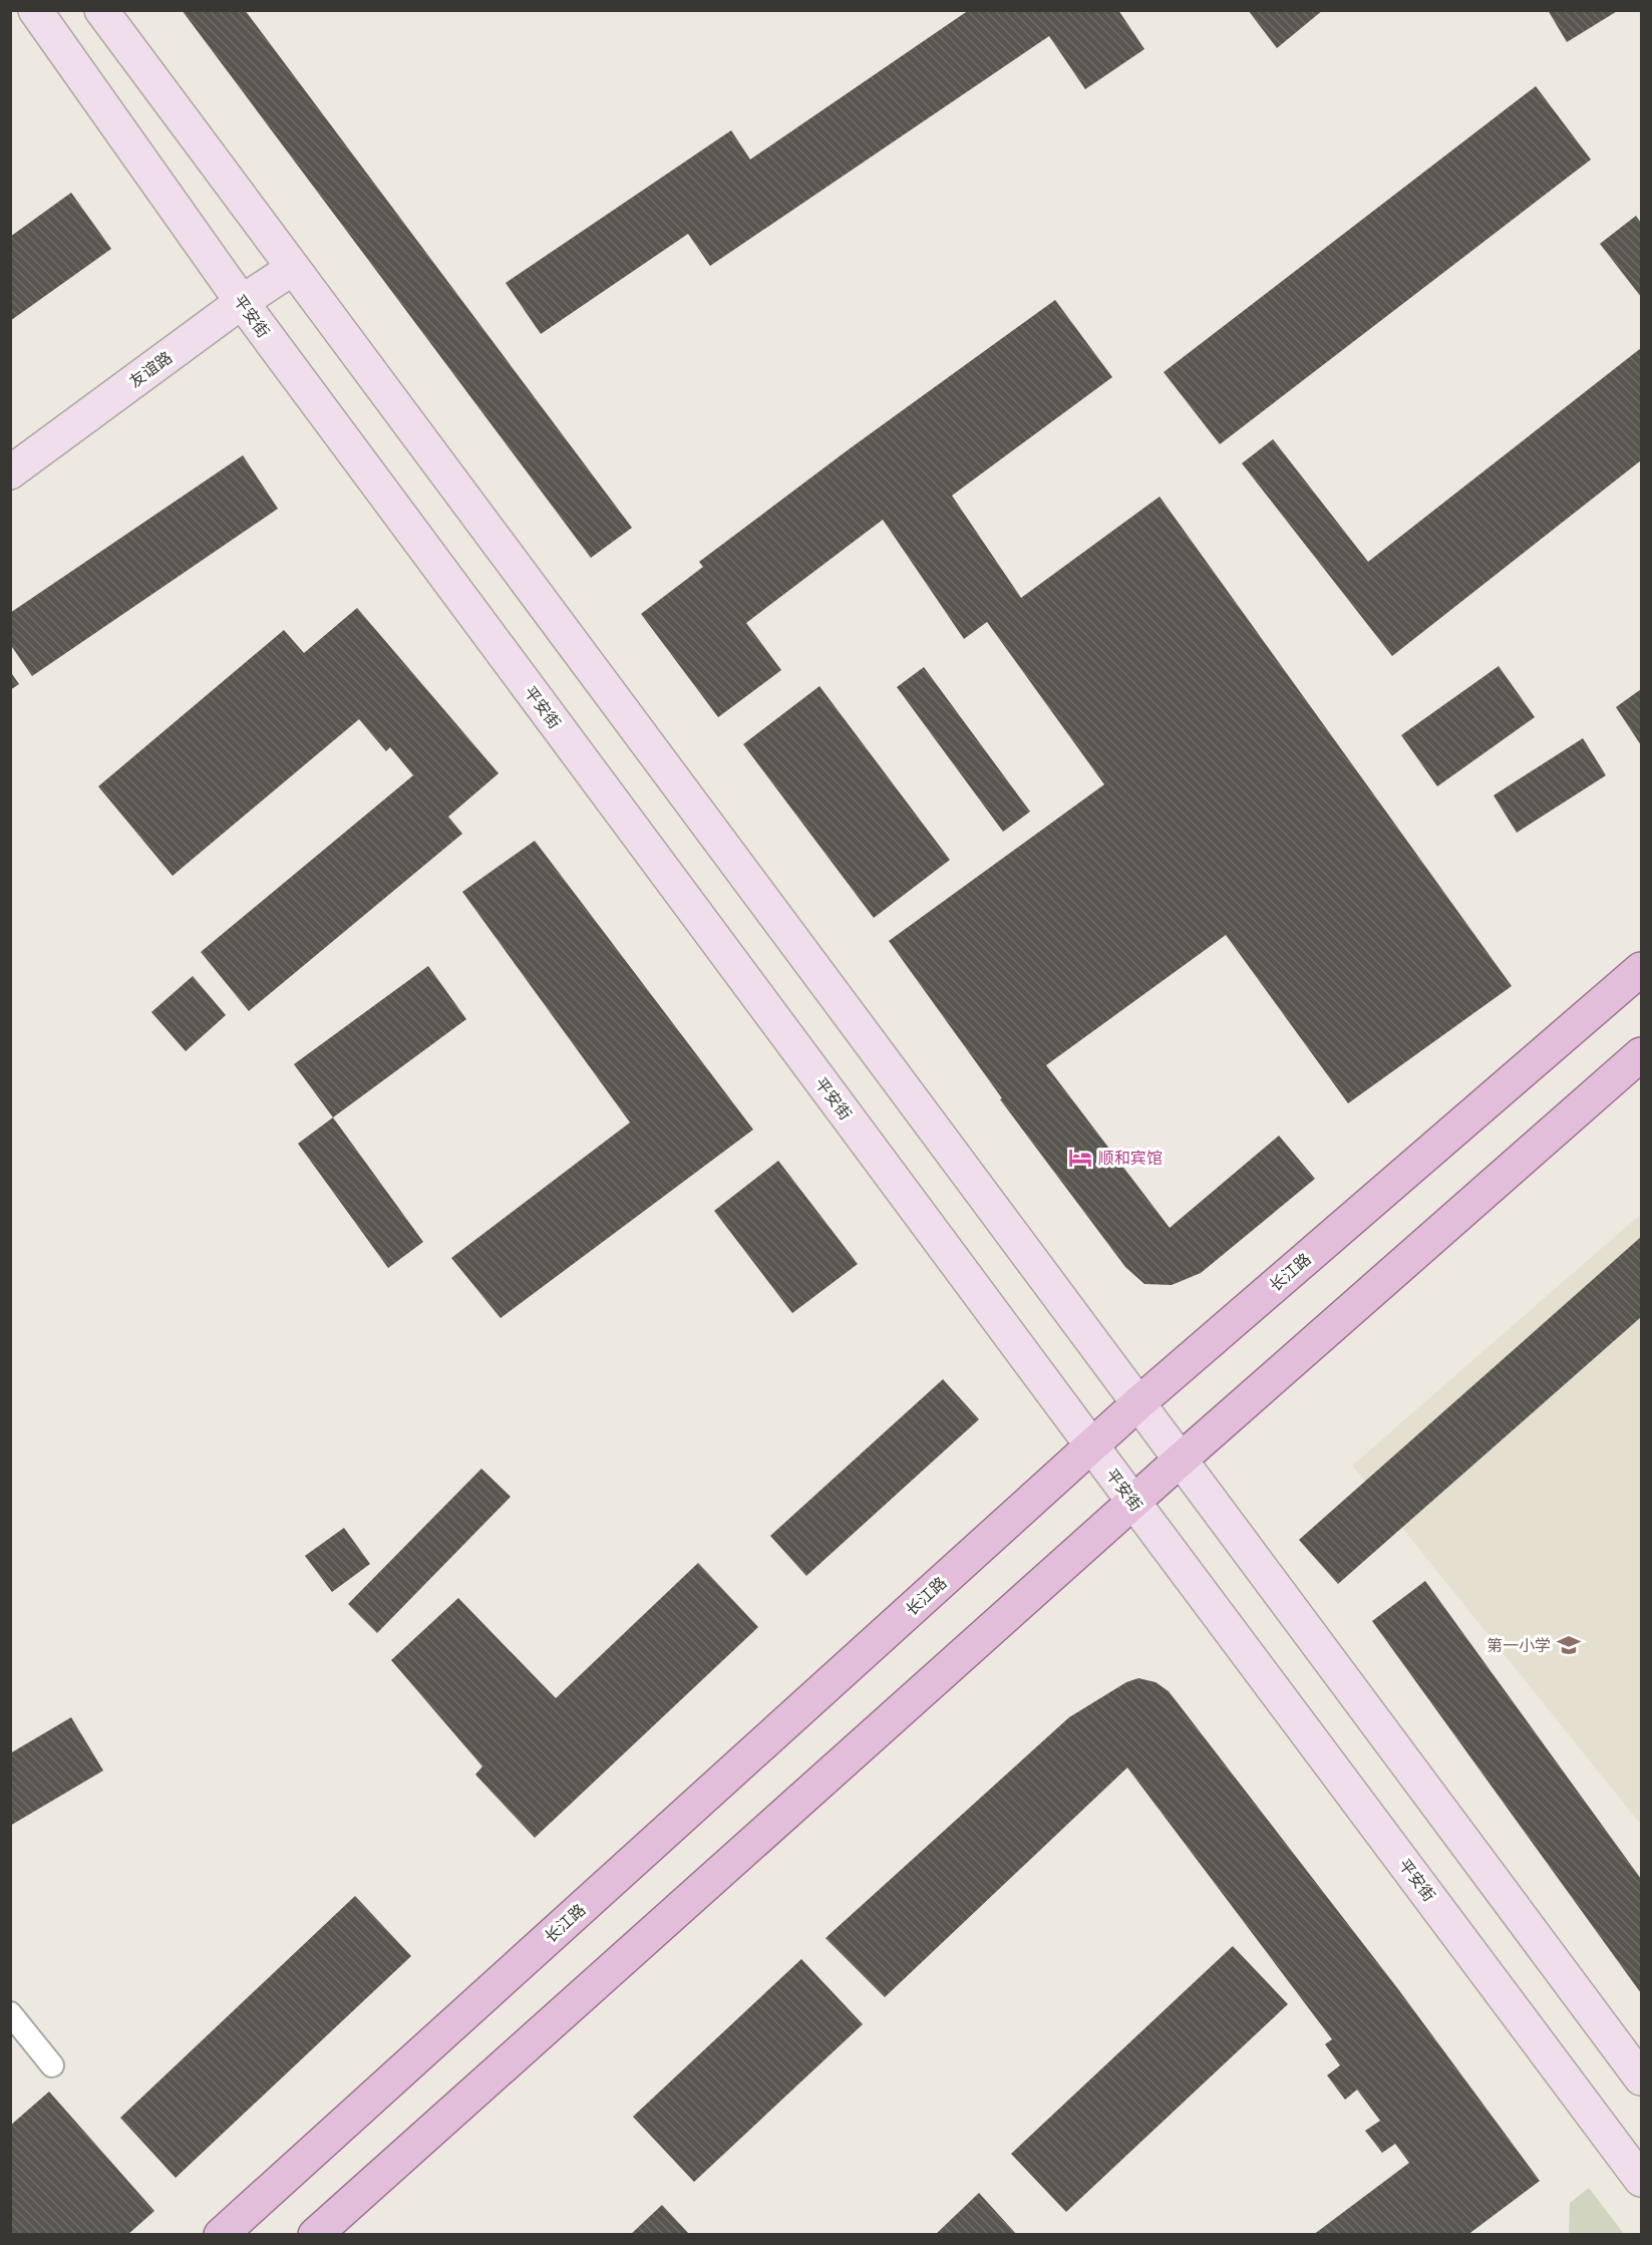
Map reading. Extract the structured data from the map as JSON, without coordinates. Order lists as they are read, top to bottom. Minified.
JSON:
{"streets":{"main road":["平安街","友谊路","长江路"]},"crossings":[["平安街","友谊路"],["平安街","长江路"]],"places":{"hotel":["顺和宾馆"],"school or university":["第一小学"]}}
